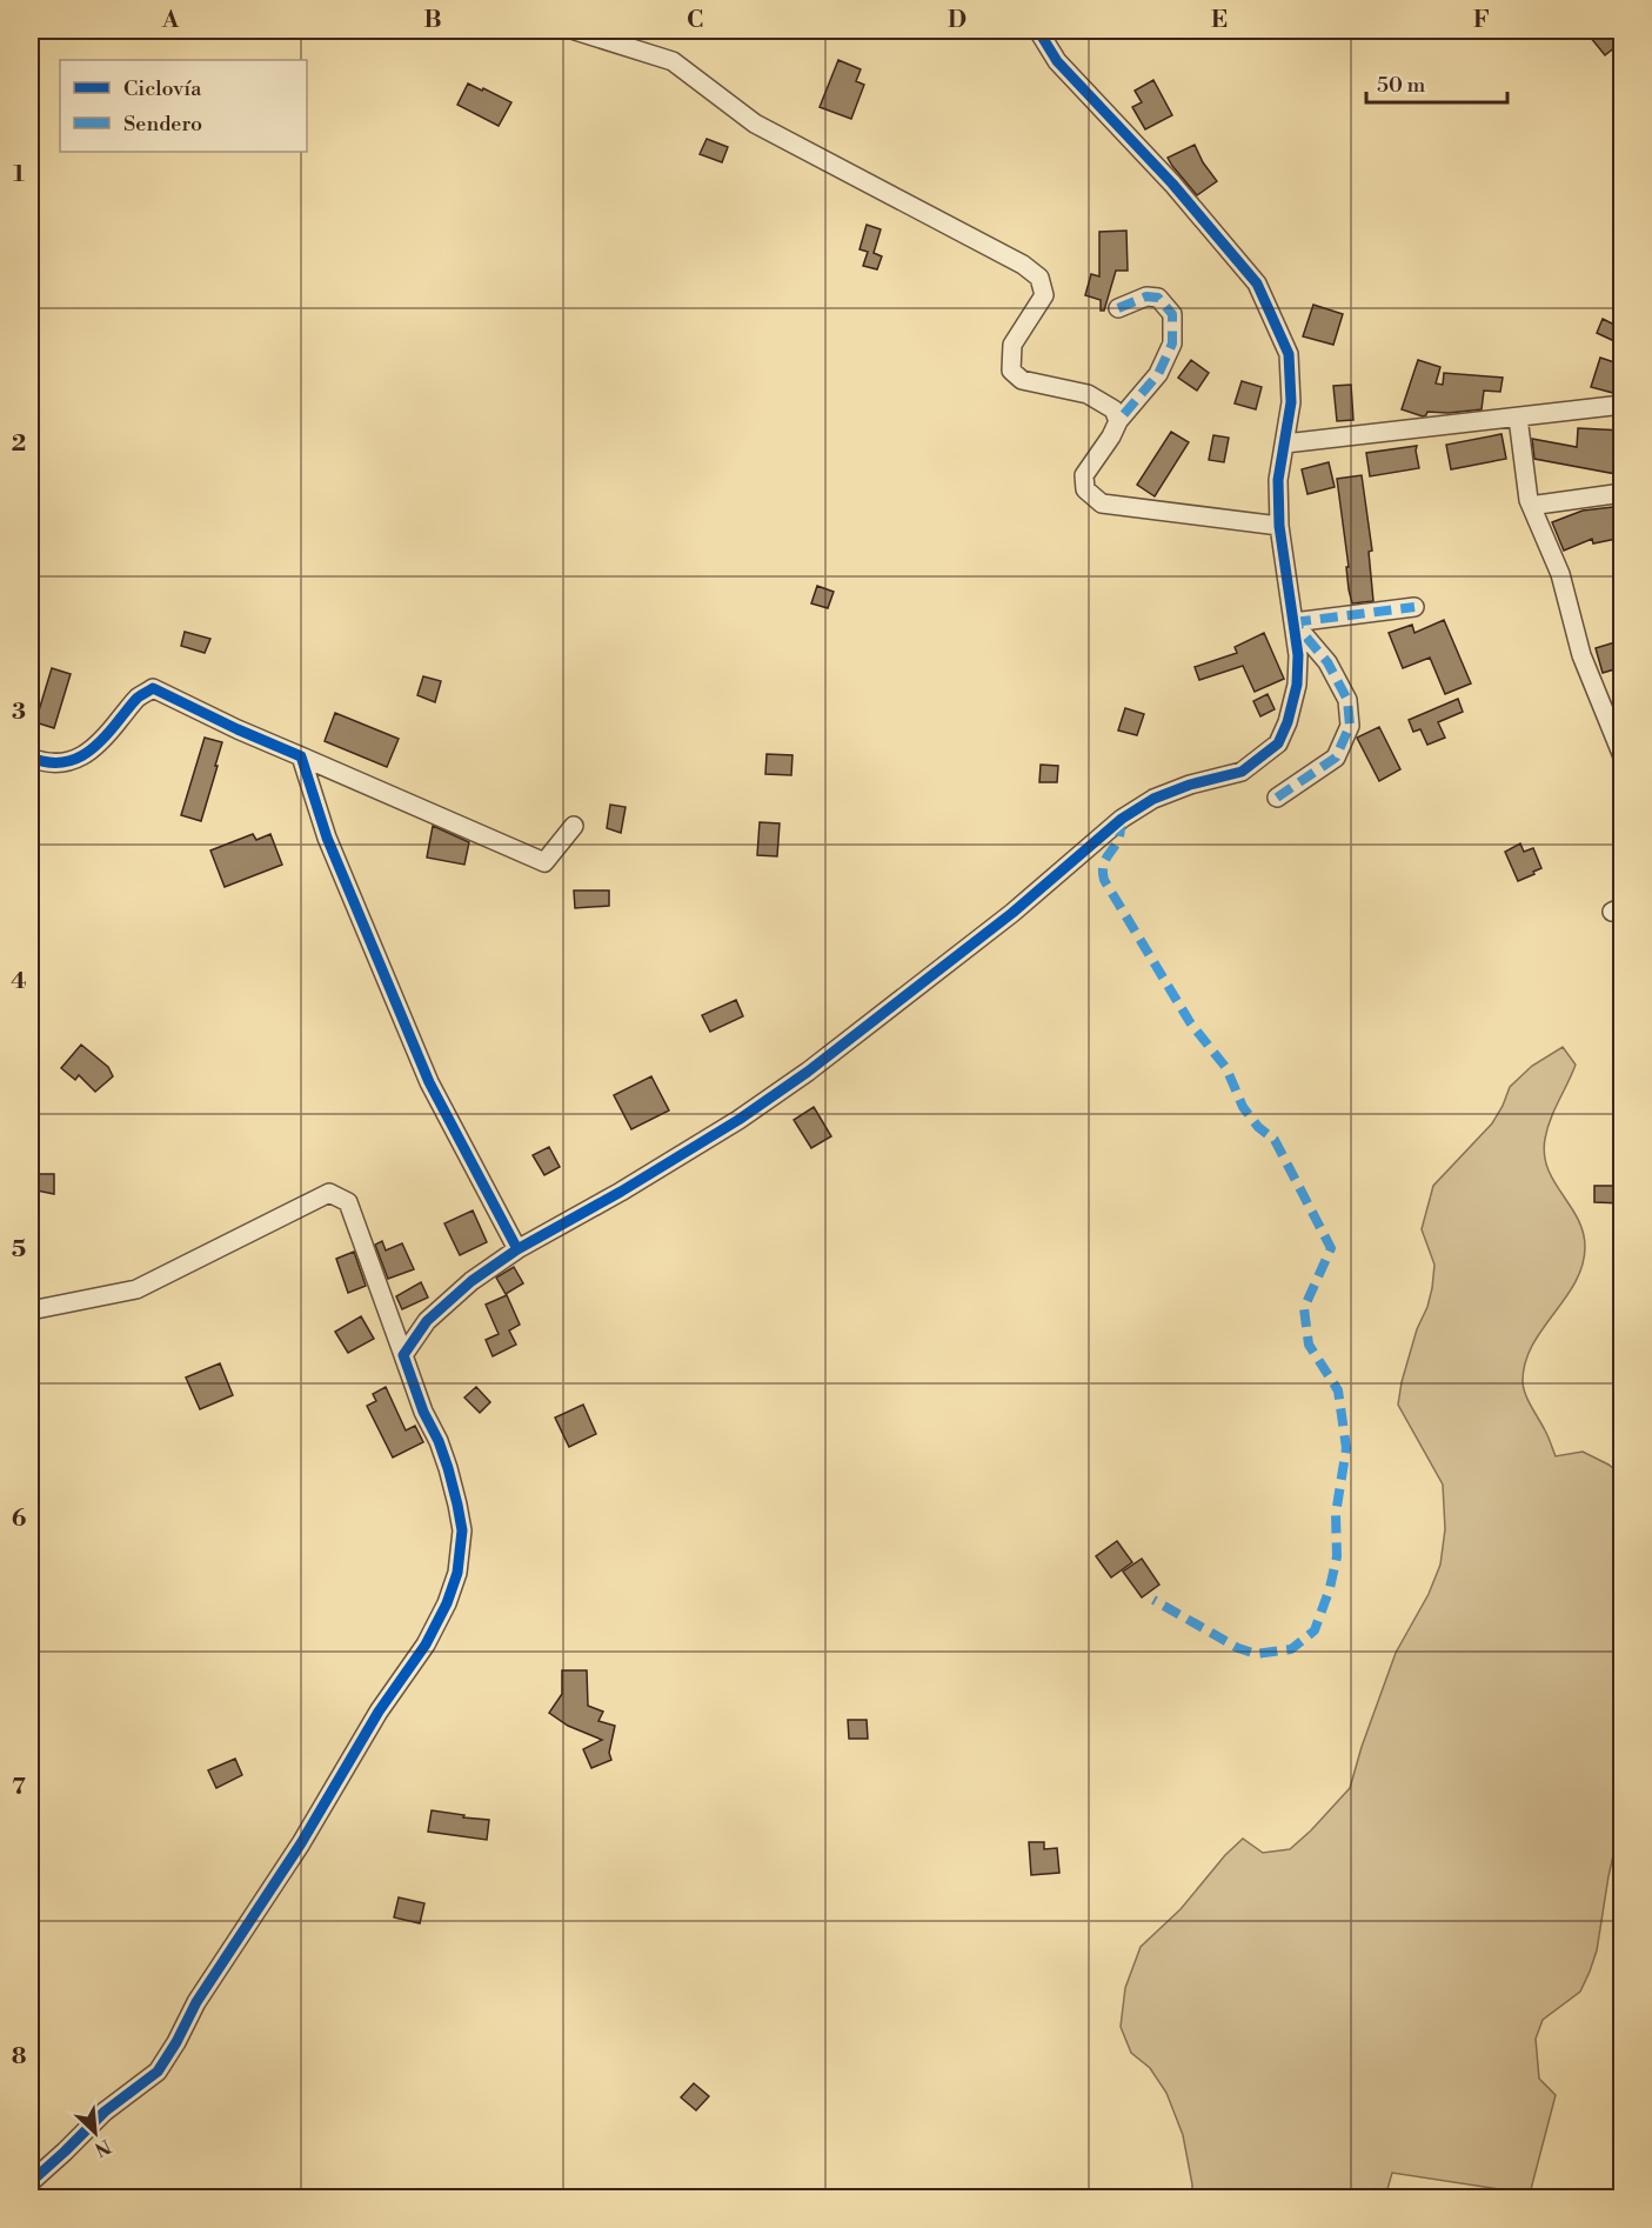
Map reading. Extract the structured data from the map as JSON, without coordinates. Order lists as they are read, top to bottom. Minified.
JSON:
{"legend":["Ciclovía","Sendero"],"scale_bar":"50 m","north":"bottom right","grid":{"columns":["A","B","C","D","E","F"],"rows":["1","2","3","4","5","6","7","8"]}}
